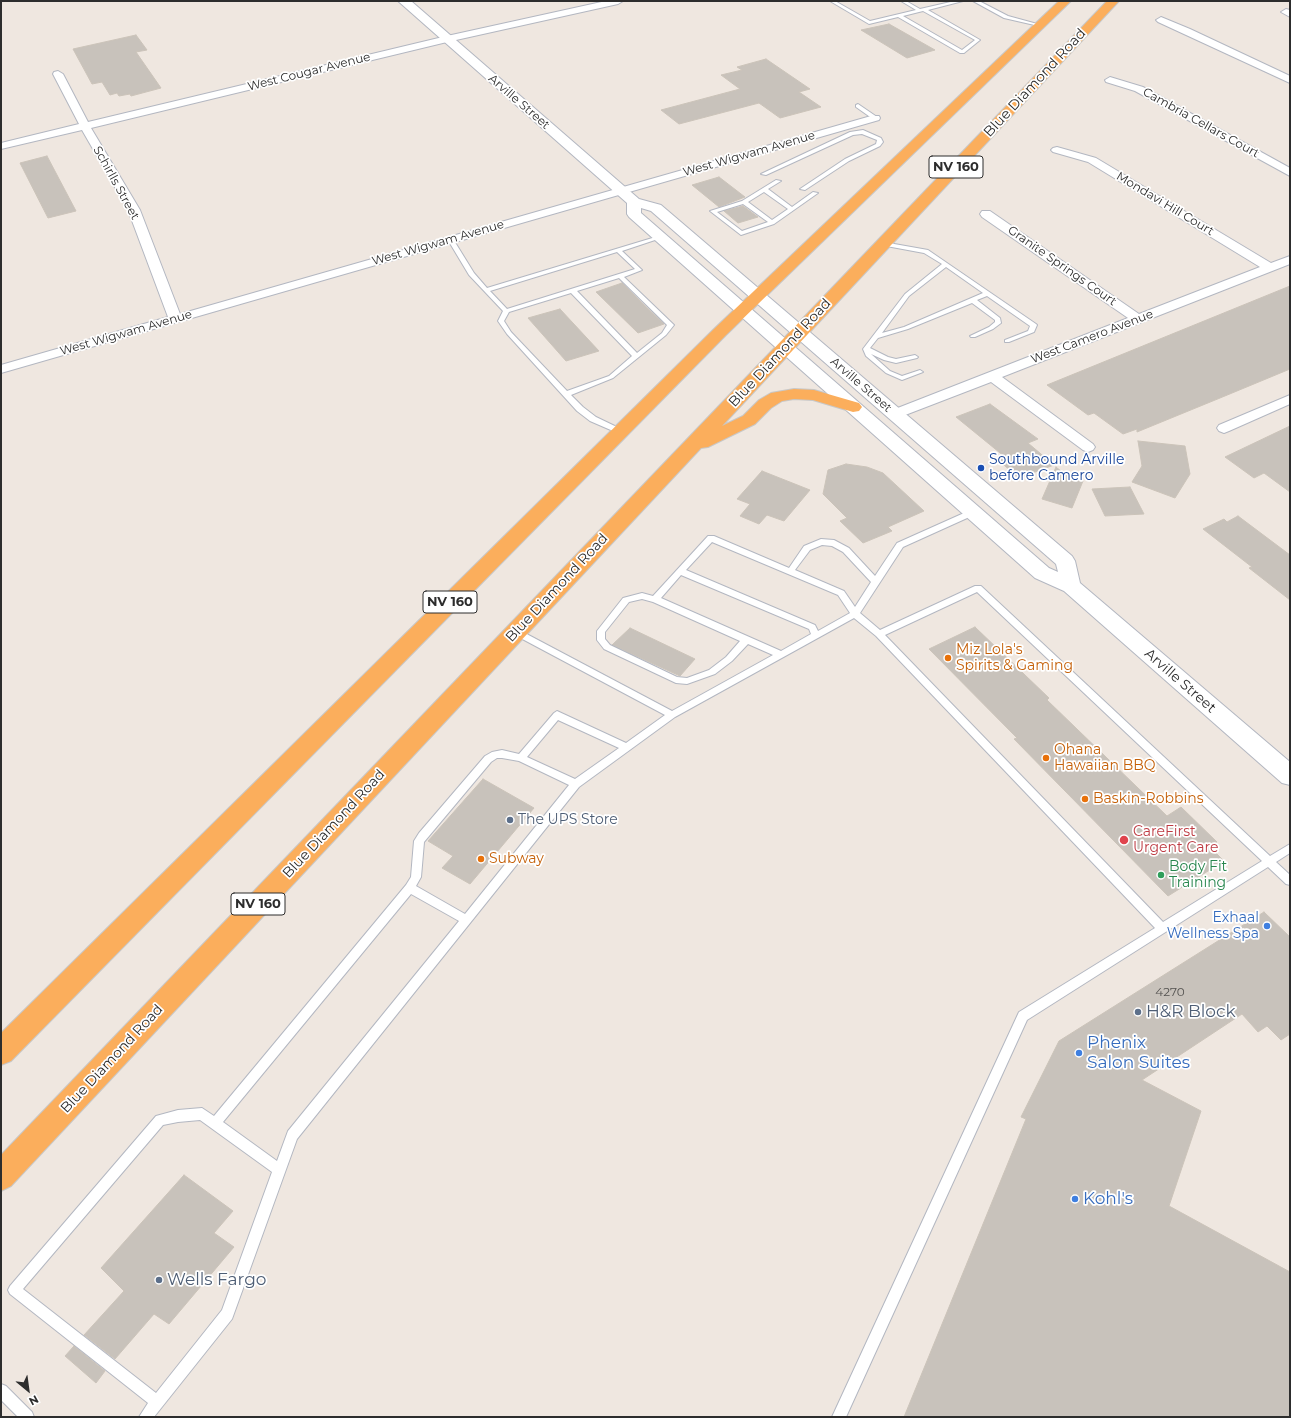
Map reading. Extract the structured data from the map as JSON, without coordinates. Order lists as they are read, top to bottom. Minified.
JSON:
{"streets":{"highway":["Blue Diamond Road","NV 160"],"street":["West Cougar Avenue","Arville Street","Cambria Cellars Court","West Wigwam Avenue","Schirlls Street","Mondavi Hill Court","Granite Springs Court","West Camero Avenue"]},"crossings":[["West Cougar Avenue","Arville Street"],["West Cougar Avenue","Schirlls Street"],["Blue Diamond Road","Arville Street"],["Arville Street","West Wigwam Avenue"],["Arville Street","NV 160"],["Arville Street","West Camero Avenue"],["West Wigwam Avenue","Schirlls Street"],["Mondavi Hill Court","West Camero Avenue"],["Granite Springs Court","West Camero Avenue"]],"places":["Southbound Arville before Camero","Miz Lola's Spirits & Gaming","Ohana Hawaiian BBQ","Baskin-Robbins","The UPS Store","CareFirst Urgent Care","Subway","Body Fit Training","Exhaal Wellness Spa","H&R Block","Phenix Salon Suites","Kohl's","Wells Fargo"],"house_numbers":["4270"],"north":"bottom right"}
